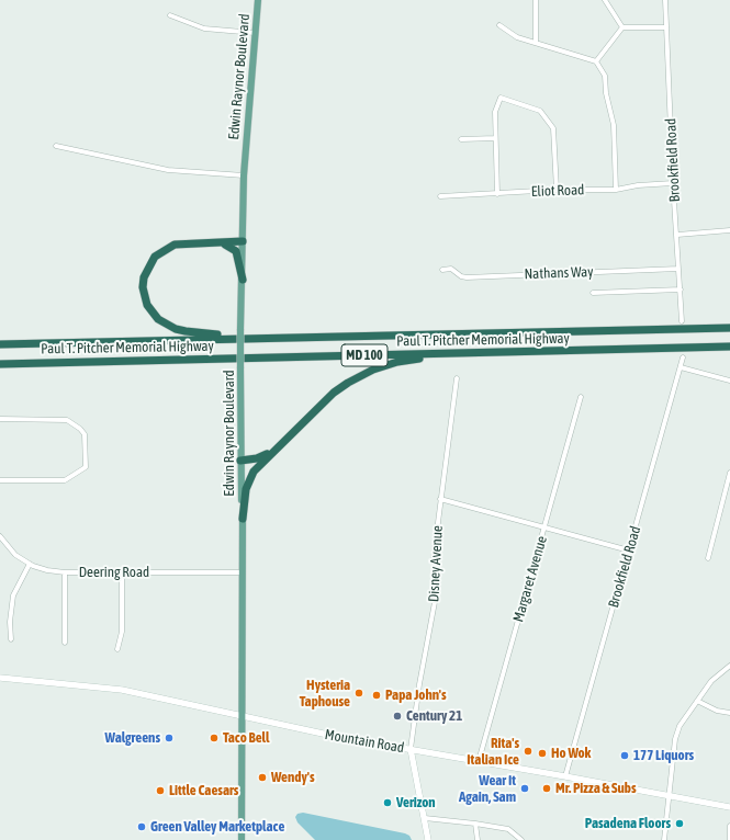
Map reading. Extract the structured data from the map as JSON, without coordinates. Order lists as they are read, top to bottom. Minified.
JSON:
{"streets":{"highway":["Paul T. Pitcher Memorial Highway","MD 100"],"main road":["Edwin Raynor Boulevard","Mountain Road"],"street":["Brookfield Road","Eliot Road","Nathans Way","Disney Avenue","Deering Road","Margaret Avenue"]},"crossings":[["Edwin Raynor Boulevard","Deering Road"],["Edwin Raynor Boulevard","Mountain Road"],["Brookfield Road","Eliot Road"],["Brookfield Road","Nathans Way"],["Brookfield Road","Mountain Road"],["Disney Avenue","Mountain Road"],["Margaret Avenue","Mountain Road"]],"places":["Hysteria Taphouse","Papa John's","Century 21","Walgreens","Taco Bell","Rita's Italian Ice","Ho Wok","177 Liquors","Wendy's","Wear It Again, Sam","Mr. Pizza & Subs","Little Caesars","Verizon","Pasadena Floors","Green Valley Marketplace"]}
